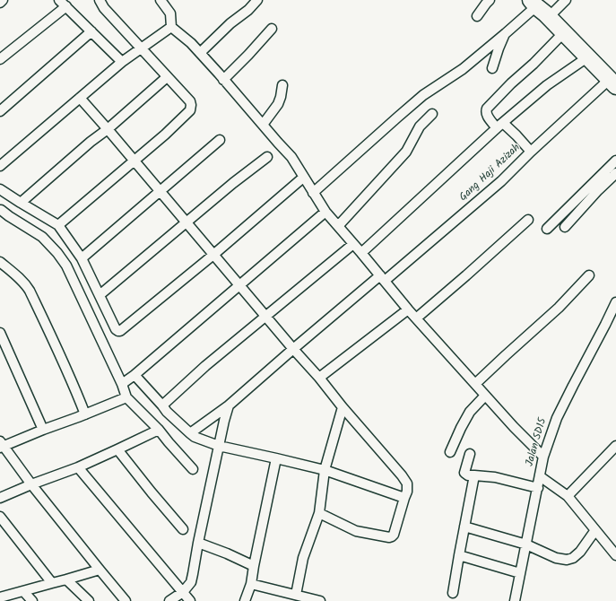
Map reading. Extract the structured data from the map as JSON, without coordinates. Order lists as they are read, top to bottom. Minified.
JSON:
{"streets":{"street":["Gang Haji Azizah","Jalan SD15"]}}
